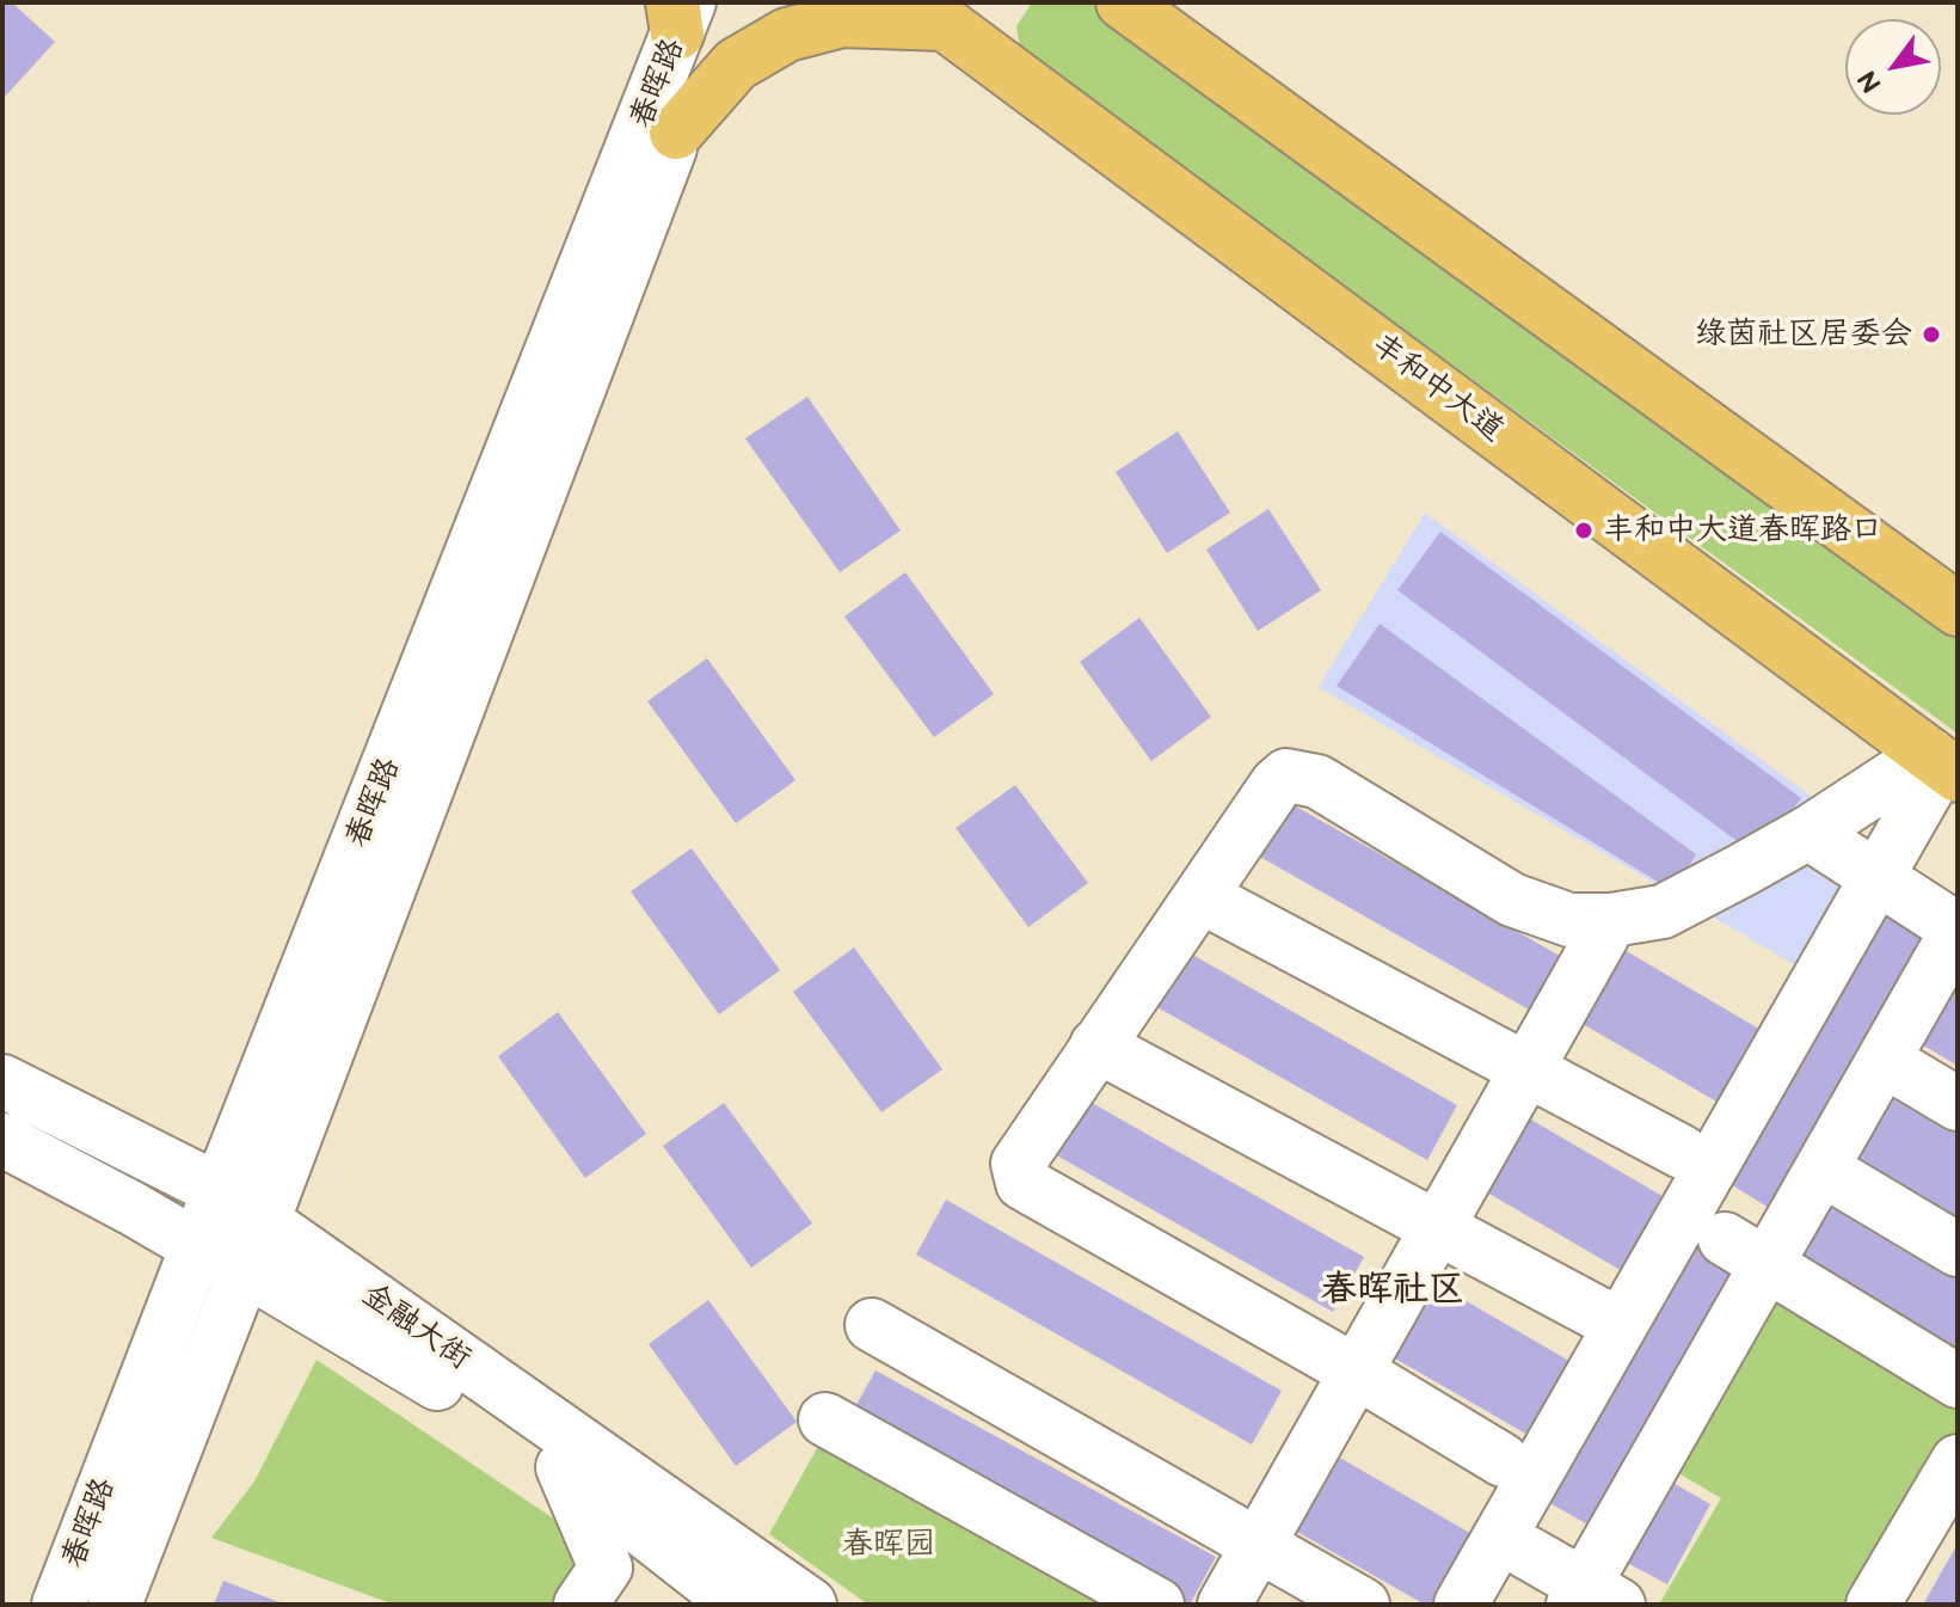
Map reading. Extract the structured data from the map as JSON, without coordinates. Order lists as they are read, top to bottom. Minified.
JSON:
{"streets":{"main road":["丰和中大道"],"street":["春晖路","金融大街"]},"crossings":[["春晖路","金融大街"]],"districts":["春晖社区"],"parks":["春晖园"],"places":["绿茵社区居委会","丰和中大道春晖路口"],"north":"bottom left"}
